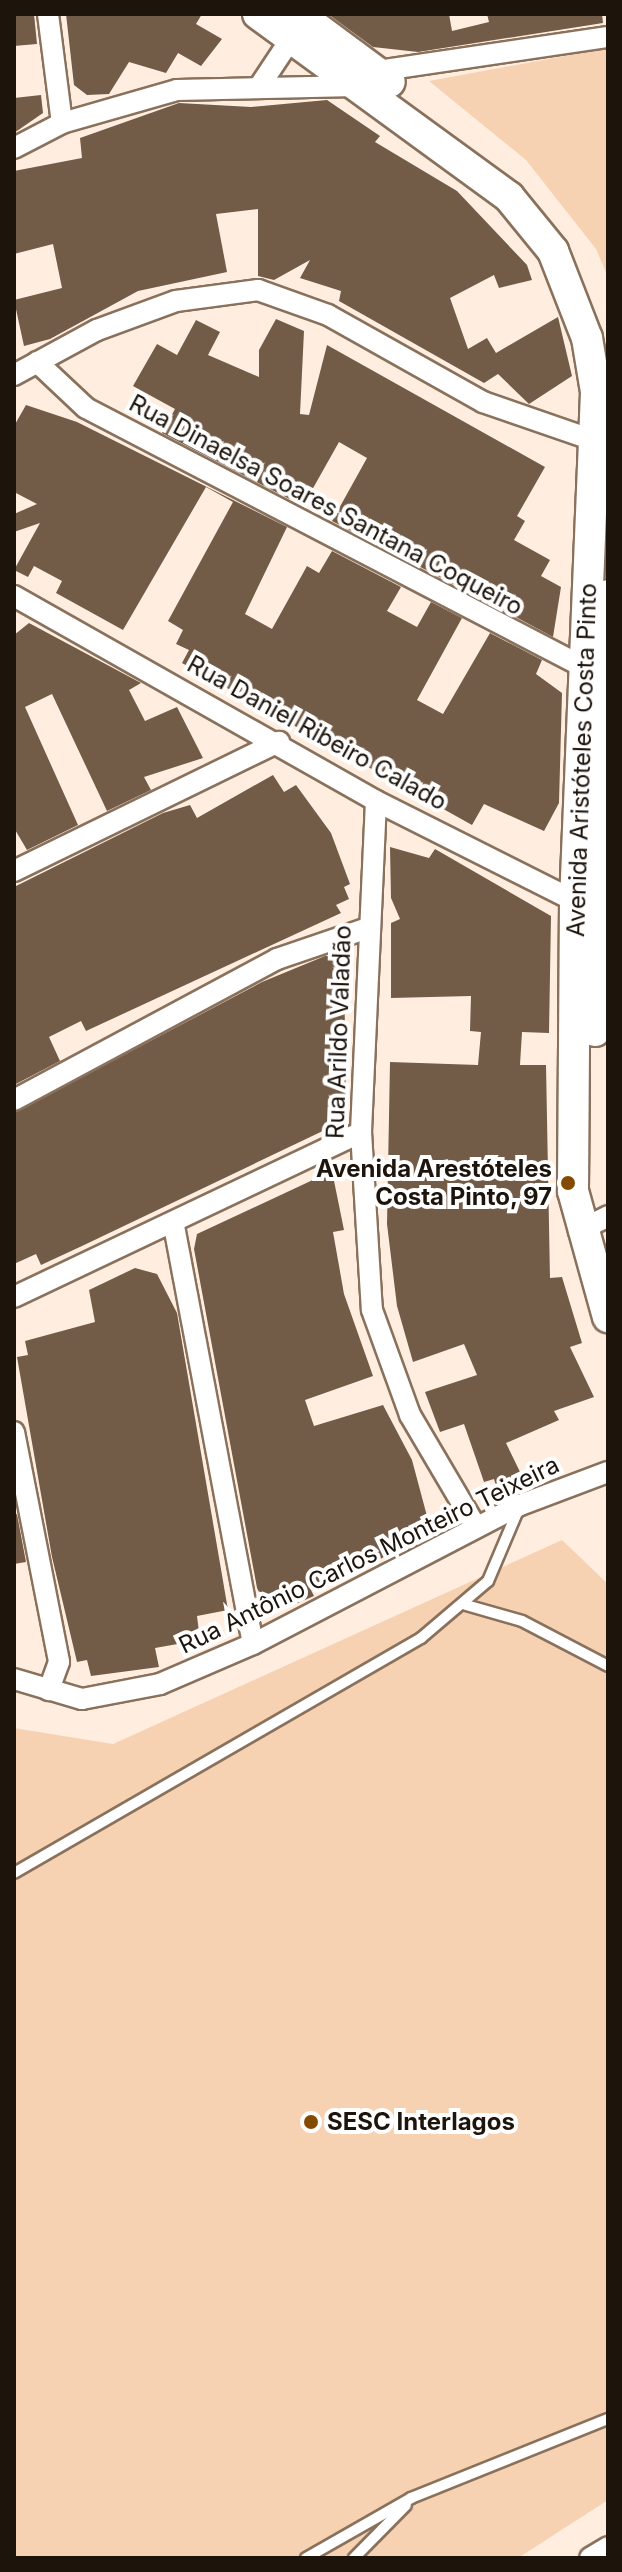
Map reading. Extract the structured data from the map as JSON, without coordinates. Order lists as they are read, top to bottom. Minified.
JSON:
{"streets":{"main road":["Avenida Aristóteles Costa Pinto"],"street":["Rua Dinaelsa Soares Santana Coqueiro","Rua Daniel Ribeiro Calado","Rua Arildo Valadão","Rua Antônio Carlos Monteiro Teixeira"]},"crossings":[["Rua Dinaelsa Soares Santana Coqueiro","Avenida Aristóteles Costa Pinto"],["Rua Daniel Ribeiro Calado","Avenida Aristóteles Costa Pinto"],["Rua Daniel Ribeiro Calado","Rua Arildo Valadão"],["Rua Arildo Valadão","Rua Antônio Carlos Monteiro Teixeira"]],"places":["Avenida Arestóteles Costa Pinto, 97","SESC Interlagos"]}
